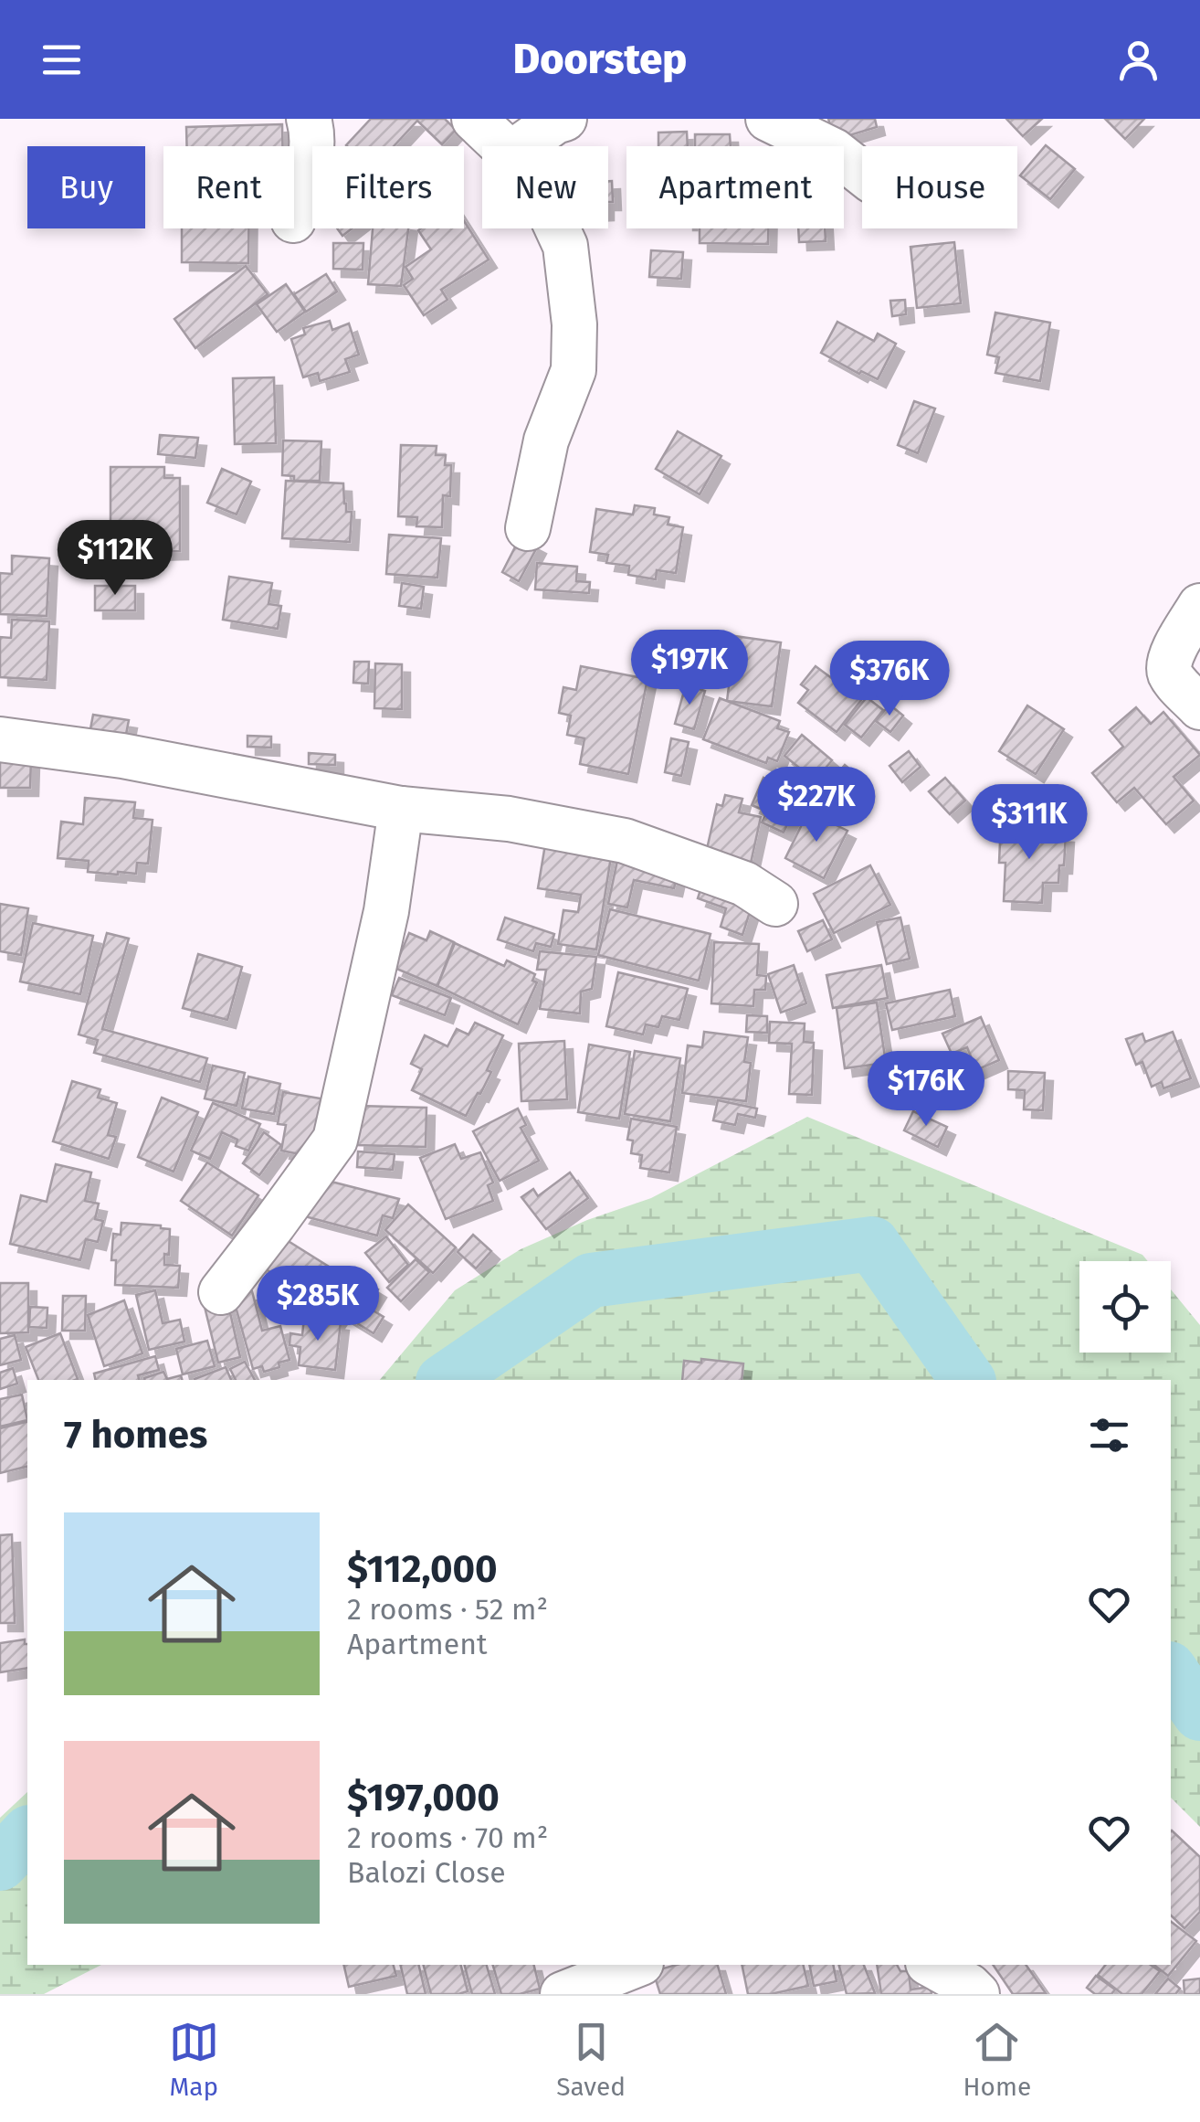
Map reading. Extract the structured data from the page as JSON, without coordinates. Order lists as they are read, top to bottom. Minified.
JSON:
{"page":{"header":"Doorstep","chip":["Buy","Rent","Filters","New","Apartment","House"],"price":["$112K","$197K","$376K","$227K","$311K","$176K","$285K"],"heading":"7 homes","list":[{"name":"$112,000","note":"2 rooms · 52 m² · Apartment"},{"name":"$197,000","note":"2 rooms · 70 m² · Balozi Close"}],"tabs":["Map","Saved","Home"]}}
